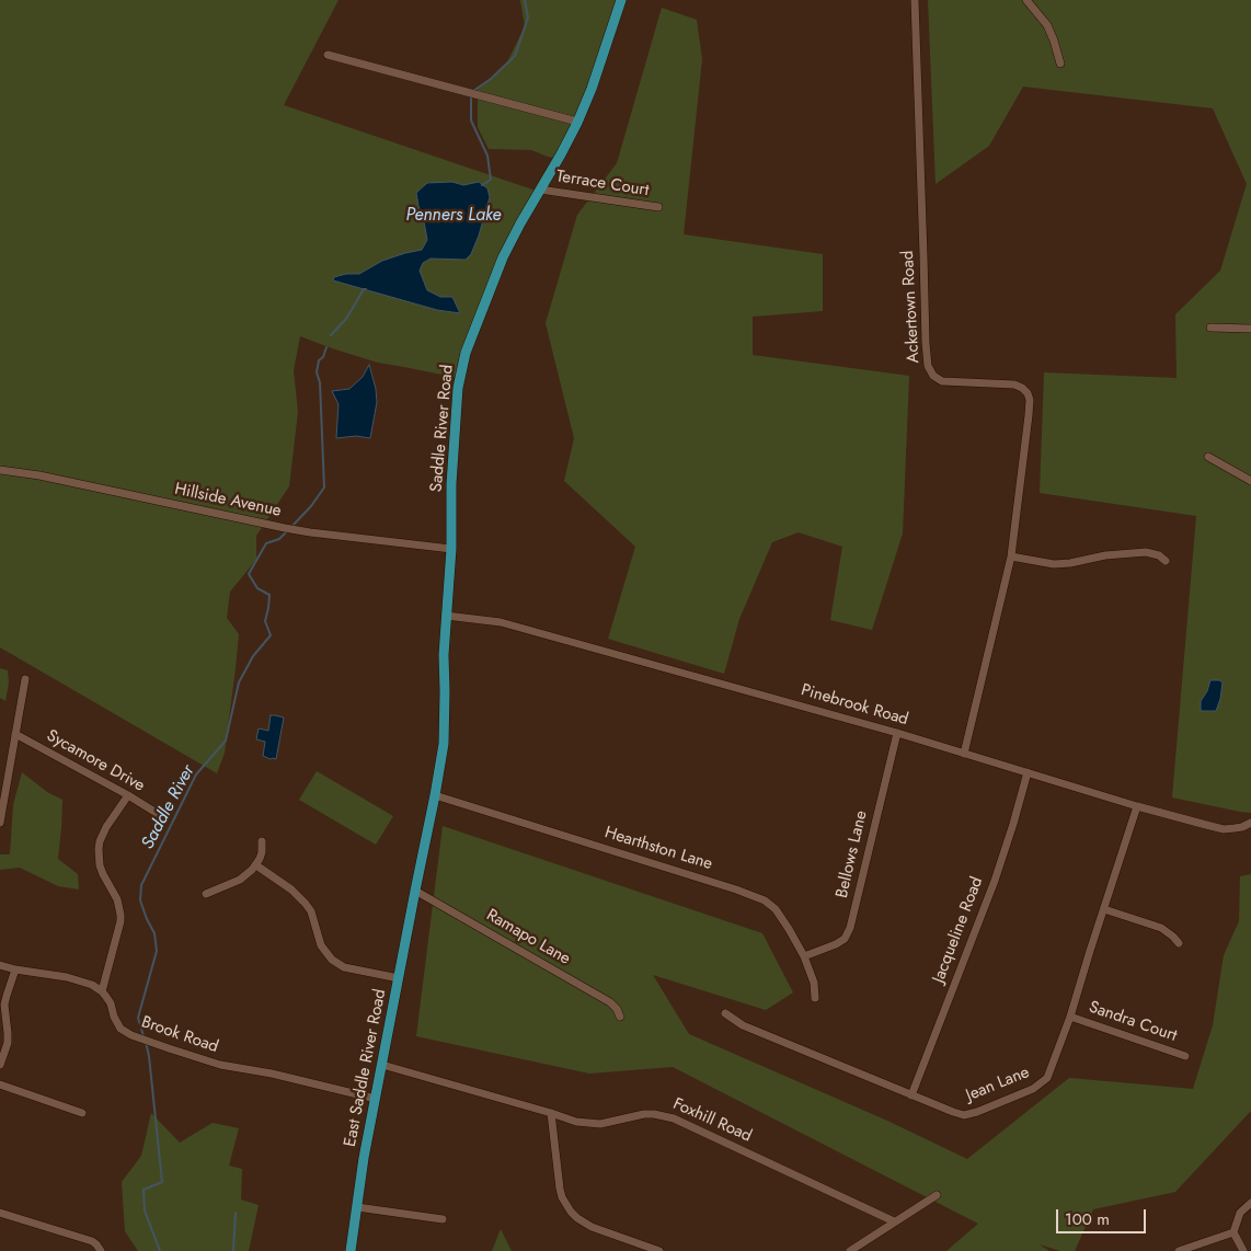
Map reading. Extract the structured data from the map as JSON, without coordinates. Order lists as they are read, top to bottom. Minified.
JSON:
{"streets":{"main road":["Saddle River Road","East Saddle River Road"],"street":["Terrace Court","Ackertown Road","Hillside Avenue","Pinebrook Road","Sycamore Drive","Hearthston Lane","Bellows Lane","Jacqueline Road","Ramapo Lane","Sandra Court","Brook Road","Jean Lane","Foxhill Road"]},"crossings":[["Terrace Court","Saddle River Road"],["Ackertown Road","Pinebrook Road"],["Saddle River Road","Hillside Avenue"],["Saddle River Road","Pinebrook Road"],["Saddle River Road","Hearthston Lane"],["Saddle River Road","Ramapo Lane"],["Saddle River Road","East Saddle River Road"],["Pinebrook Road","Bellows Lane"],["Pinebrook Road","Jacqueline Road"],["Pinebrook Road","Jean Lane"],["Hearthston Lane","Bellows Lane"],["Jacqueline Road","Jean Lane"],["Ramapo Lane","East Saddle River Road"],["Sandra Court","Jean Lane"],["Brook Road","East Saddle River Road"],["East Saddle River Road","Foxhill Road"]],"water":["Penners Lake","Saddle River"],"scale_bar":"100 m"}
